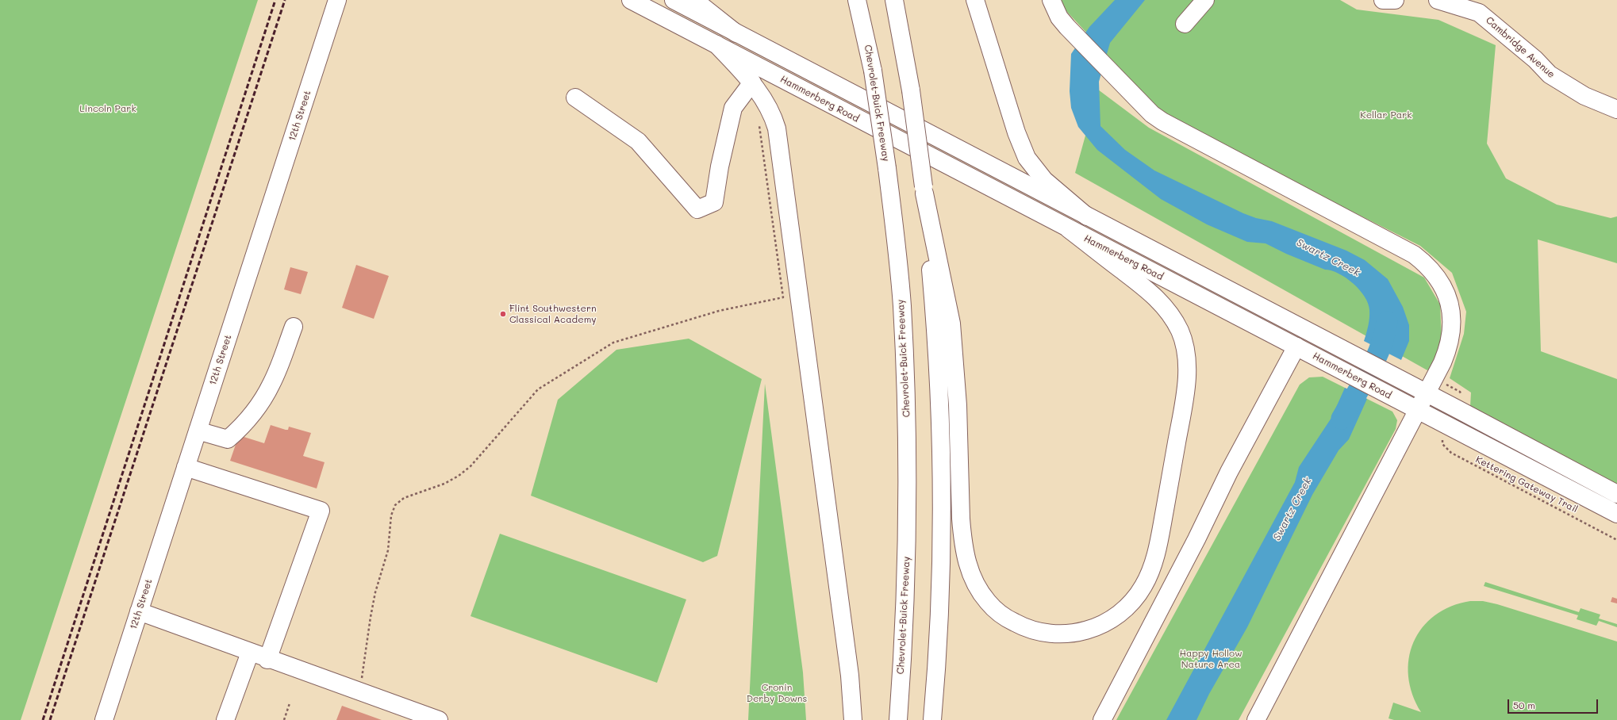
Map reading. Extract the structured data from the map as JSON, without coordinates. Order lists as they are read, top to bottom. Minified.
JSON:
{"streets":{"main road":["Cambridge Avenue","Hammerberg Road","Chevrolet-Buick Freeway","12th Street"],"path":["Kettering Gateway Trail"]},"water":["Swartz Creek"],"parks":["Lincoln Park","Kellar Park","Happy Hollow Nature Area","Cronin Derby Downs"],"places":["Flint Southwestern Classical Academy"],"scale_bar":"50 m"}
